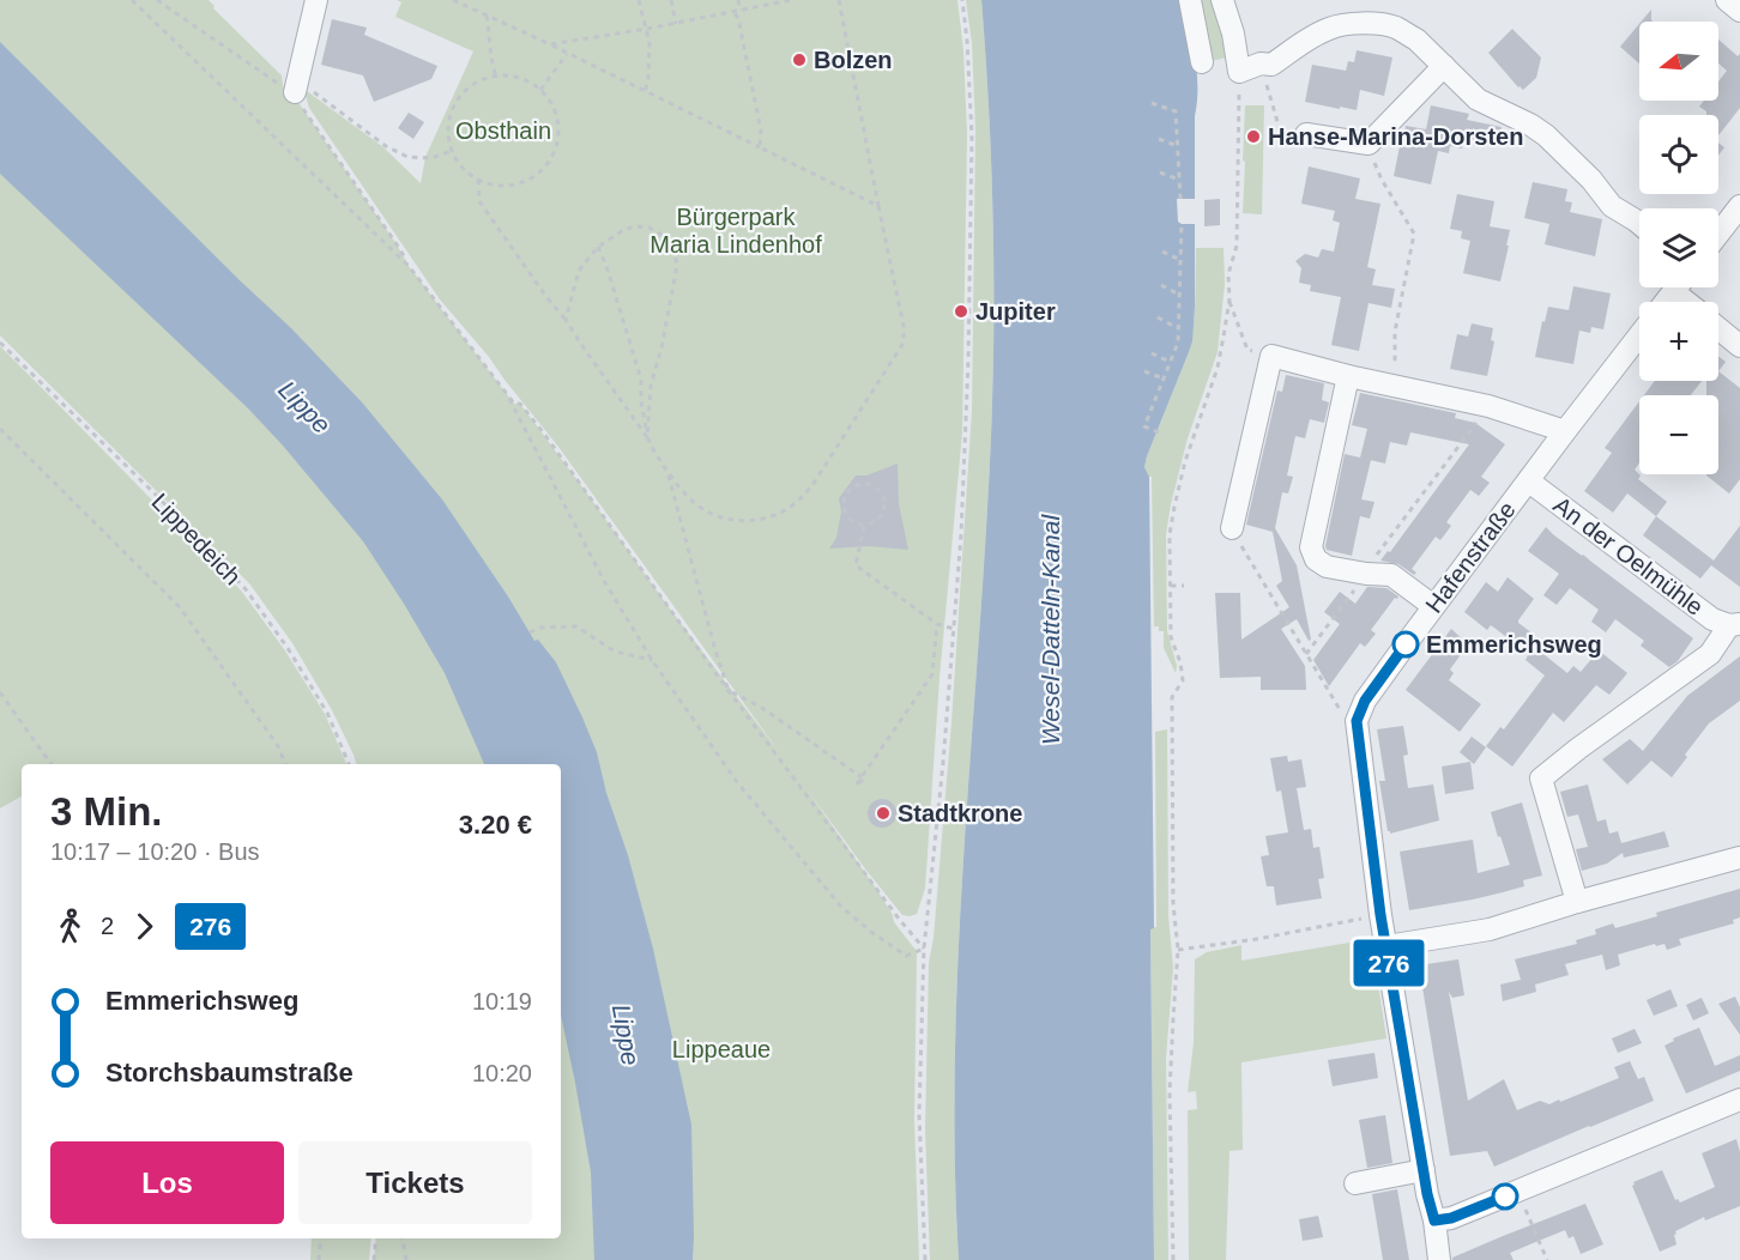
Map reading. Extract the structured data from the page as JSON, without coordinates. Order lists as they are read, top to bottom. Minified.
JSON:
{"streets":{"street":["An der Oelmühle","Hafenstraße"],"path":["Lippedeich"]},"crossings":[["An der Oelmühle","Hafenstraße"]],"water":["Lippe","Wesel-Datteln-Kanal"],"parks":["Obsthain","Bürgerpark Maria Lindenhof","Lippeaue"],"places":["Bolzen","Hanse-Marina-Dorsten","Jupiter","Emmerichsweg","Stadtkrone"],"lines":["bus line 276"],"north":"left","page":{"on_map":"276","map_buttons":["+","−"],"heading":["3 Min.","10:17 – 10:20 · Bus","3.20 €"],"legs":["2","276"],"list":[{"name":"Emmerichsweg","value":"10:19"},{"name":"Storchsbaumstraße","value":"10:20"}],"buttons":["Los","Tickets"]}}
